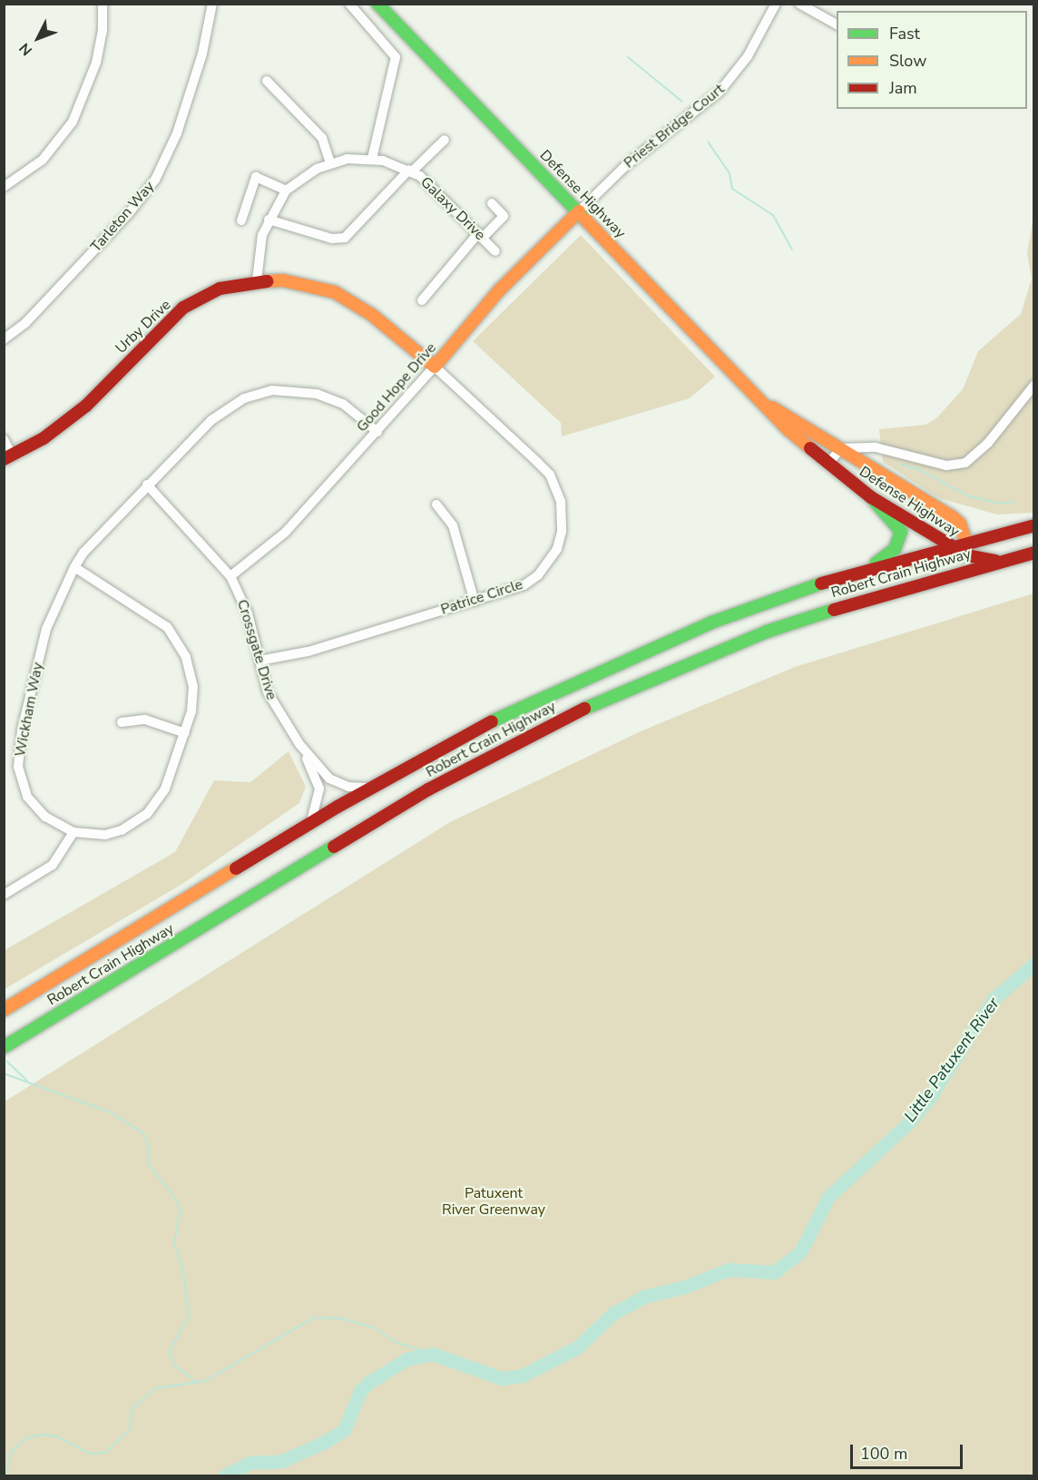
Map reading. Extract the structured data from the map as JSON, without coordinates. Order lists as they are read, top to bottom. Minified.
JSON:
{"streets":{"main road":["Defense Highway","Urby Drive","Good Hope Drive","Robert Crain Highway"],"street":["Priest Bridge Court","Galaxy Drive","Tarleton Way","Patrice Circle","Crossgate Drive","Wickham Way"]},"crossings":[["Priest Bridge Court","Defense Highway"],["Priest Bridge Court","Good Hope Drive"],["Defense Highway","Good Hope Drive"],["Defense Highway","Robert Crain Highway"],["Galaxy Drive","Urby Drive"],["Urby Drive","Good Hope Drive"],["Urby Drive","Patrice Circle"],["Good Hope Drive","Patrice Circle"],["Good Hope Drive","Crossgate Drive"],["Good Hope Drive","Wickham Way"],["Robert Crain Highway","Crossgate Drive"],["Patrice Circle","Crossgate Drive"],["Crossgate Drive","Wickham Way"]],"water":["Little Patuxent River"],"parks":["Patuxent River Greenway"],"legend":["Fast","Slow","Jam"],"scale_bar":"100 m","north":"bottom left"}
